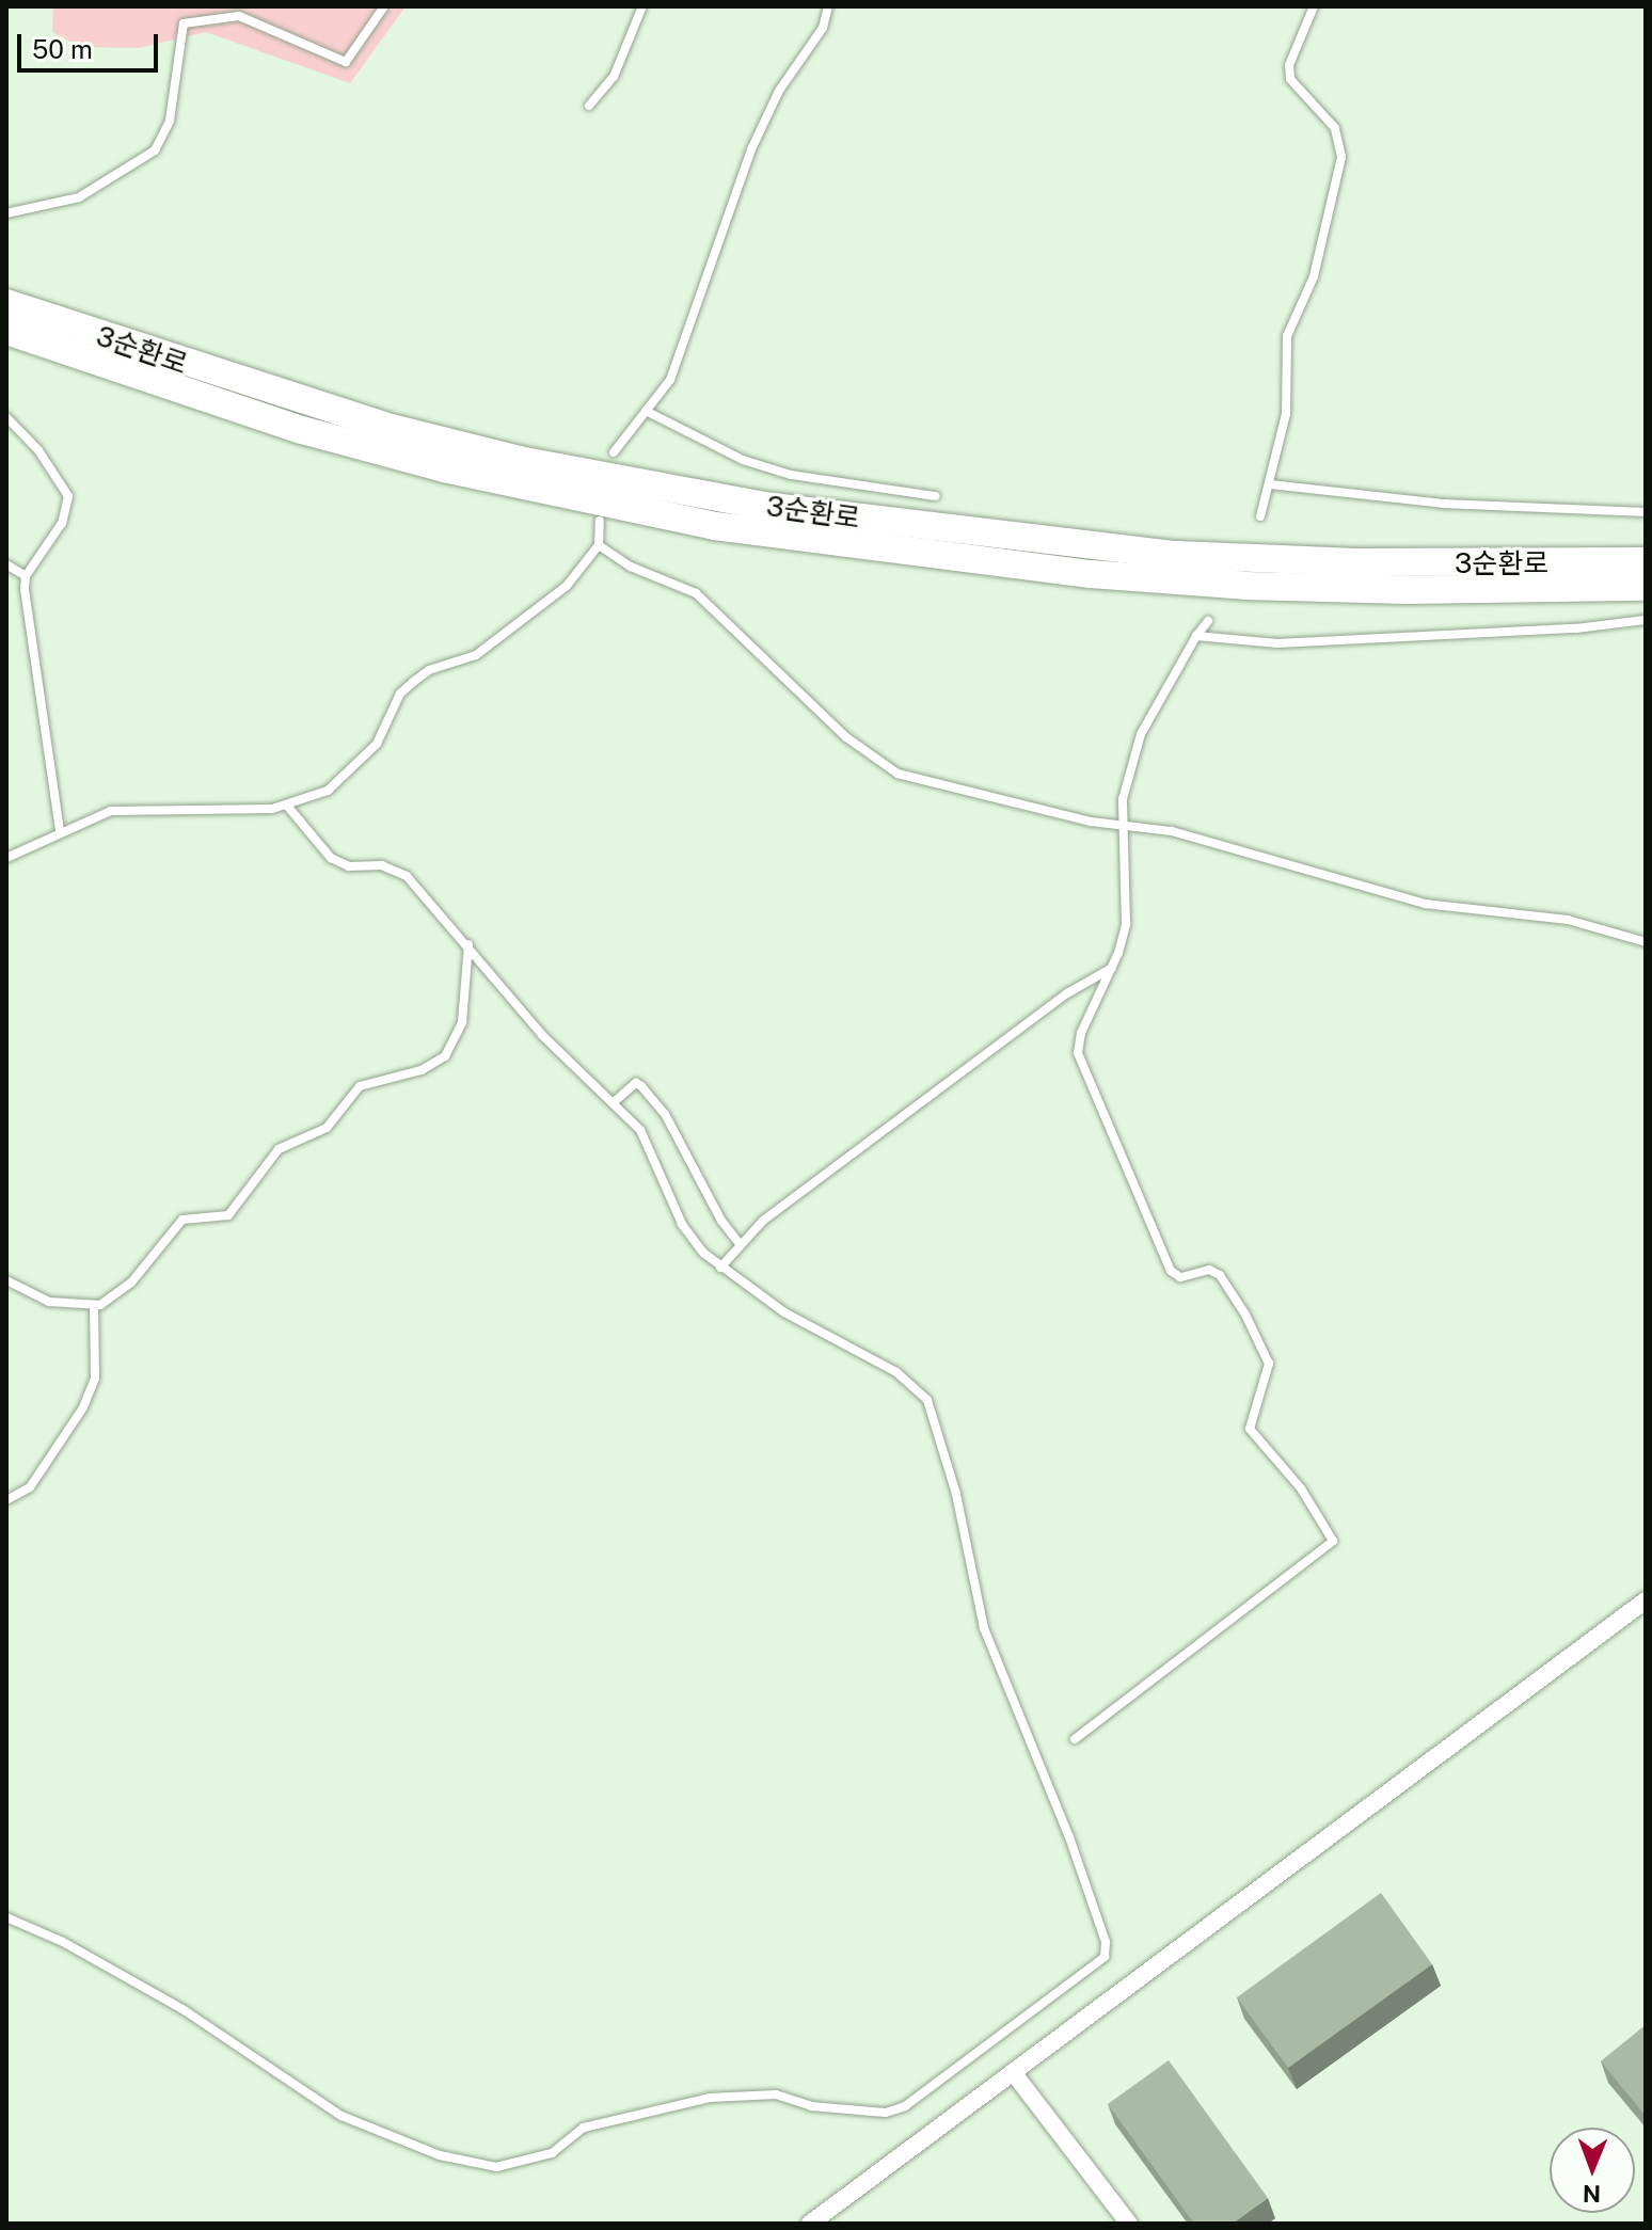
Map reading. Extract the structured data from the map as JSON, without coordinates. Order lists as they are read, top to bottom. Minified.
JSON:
{"streets":{"highway":["3순환로"]},"scale_bar":"50 m","north":"bottom"}
